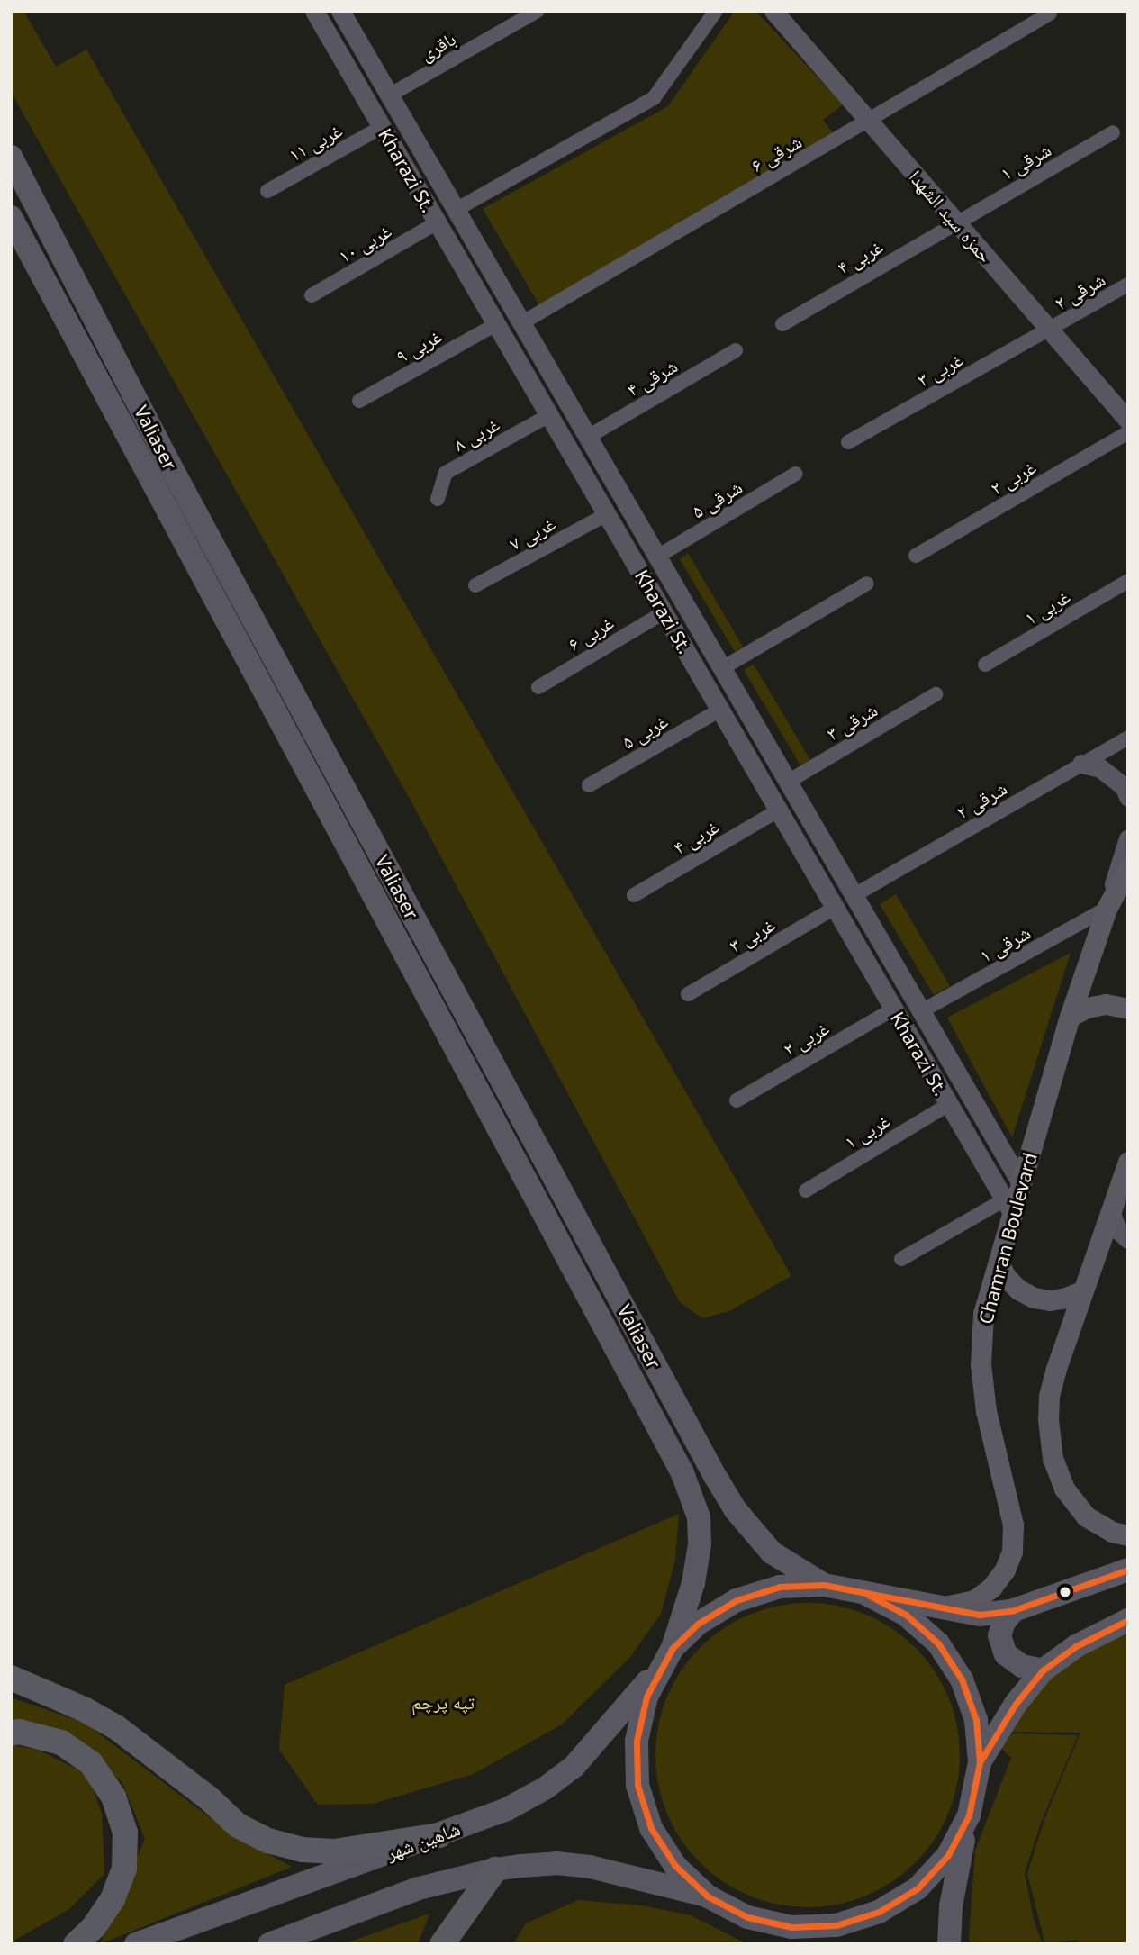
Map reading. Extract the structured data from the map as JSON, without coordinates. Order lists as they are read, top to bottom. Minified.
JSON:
{"streets":{"main road":["Valiaser","Chamran Boulevard","شاهین شهر"],"street":["باقری","۱۱ غربی","۶ شرقی","۱ شرقی","Kharazi St.","حمزه سید الشهدا","۱۰ غربی","۴ غربی","۲ شرقی","۹ غربی","۳ غربی","۴ شرقی","۸ غربی","۲ غربی","۵ شرقی","۷ غربی","۱ غربی","۶ غربی","۳ شرقی","۵ غربی"]},"crossings":[["باقری","Kharazi St."],["۱۱ غربی","Kharazi St."],["۶ شرقی","Kharazi St."],["۶ شرقی","حمزه سید الشهدا"],["۱ شرقی","Kharazi St."],["۱ شرقی","حمزه سید الشهدا"],["۱ شرقی","۴ غربی"],["۱ شرقی","Chamran Boulevard"],["Kharazi St.","۱۰ غربی"],["Kharazi St.","۴ غربی"],["Kharazi St.","۲ شرقی"],["Kharazi St.","۹ غربی"],["Kharazi St.","۳ غربی"],["Kharazi St.","۴ شرقی"],["Kharazi St.","۸ غربی"],["Kharazi St.","۲ غربی"],["Kharazi St.","۵ شرقی"],["Kharazi St.","۷ غربی"],["Kharazi St.","۱ غربی"],["Kharazi St.","۶ غربی"],["Kharazi St.","۳ شرقی"],["Kharazi St.","۵ غربی"],["Kharazi St.","Chamran Boulevard"],["حمزه سید الشهدا","۴ غربی"],["حمزه سید الشهدا","۲ شرقی"],["حمزه سید الشهدا","۳ غربی"],["۲ شرقی","۳ غربی"],["Valiaser","شاهین شهر"]],"parks":["تپه پرچم"]}
